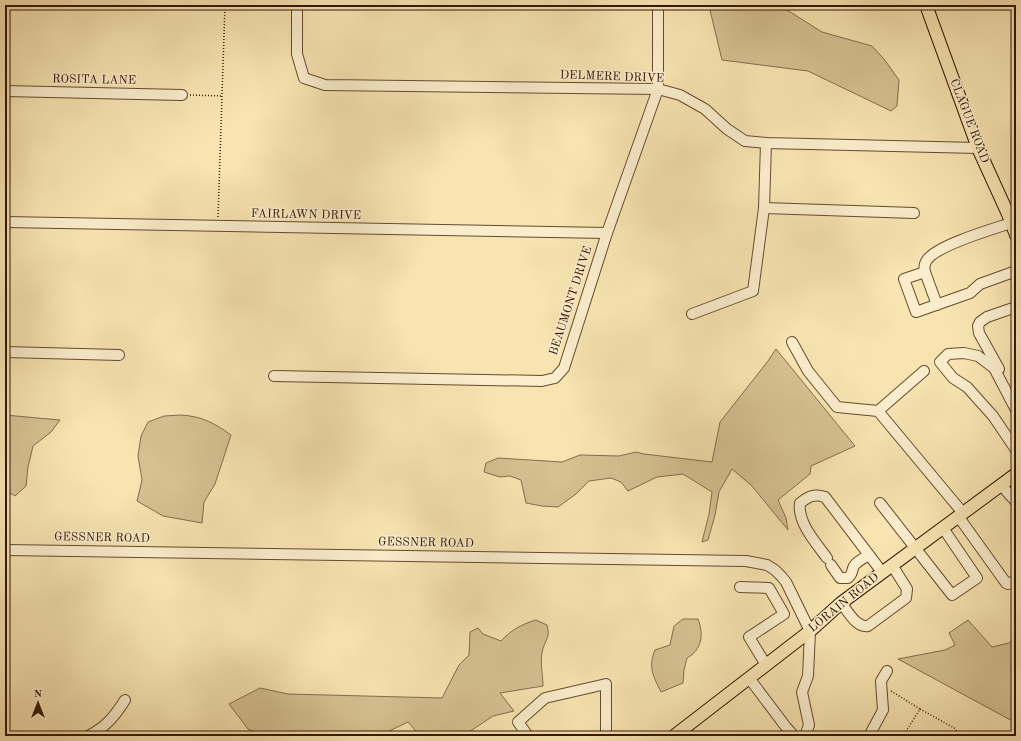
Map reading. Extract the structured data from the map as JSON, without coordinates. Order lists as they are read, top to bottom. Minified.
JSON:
{"streets":{"main road":["CLAGUE ROAD","LORAIN ROAD"],"street":["DELMERE DRIVE","ROSITA LANE","FAIRLAWN DRIVE","BEAUMONT DRIVE","GESSNER ROAD"]},"crossings":[["DELMERE DRIVE","CLAGUE ROAD"],["DELMERE DRIVE","BEAUMONT DRIVE"],["FAIRLAWN DRIVE","BEAUMONT DRIVE"],["GESSNER ROAD","LORAIN ROAD"]],"north":"top"}
